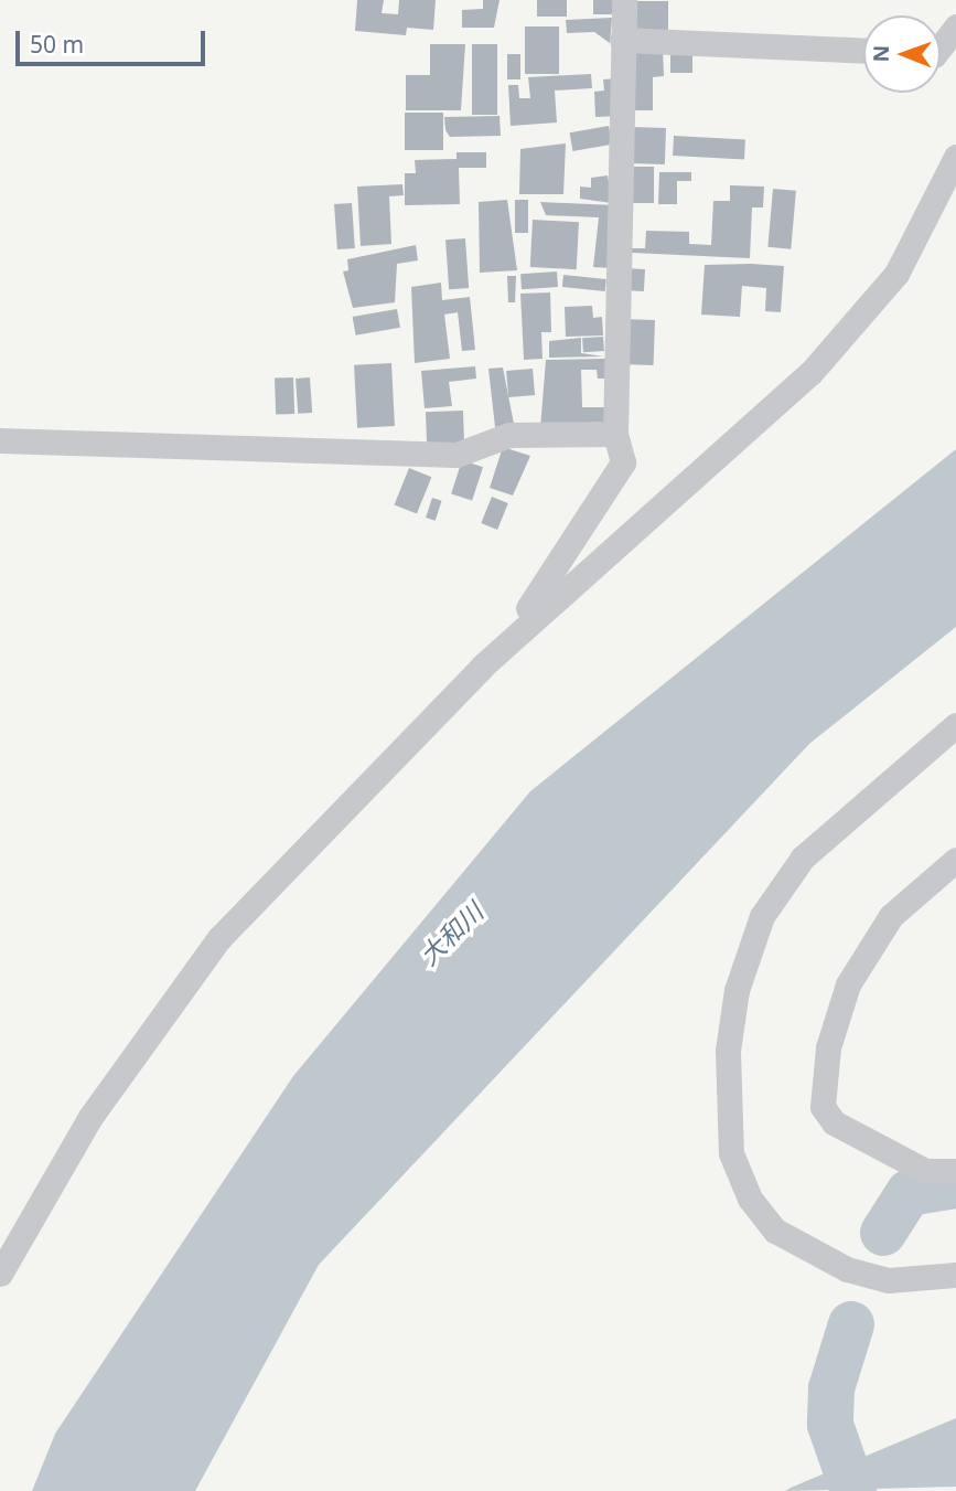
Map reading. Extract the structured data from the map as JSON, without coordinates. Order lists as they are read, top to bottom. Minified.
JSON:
{"water":["大和川"],"scale_bar":"50 m","north":"left"}
